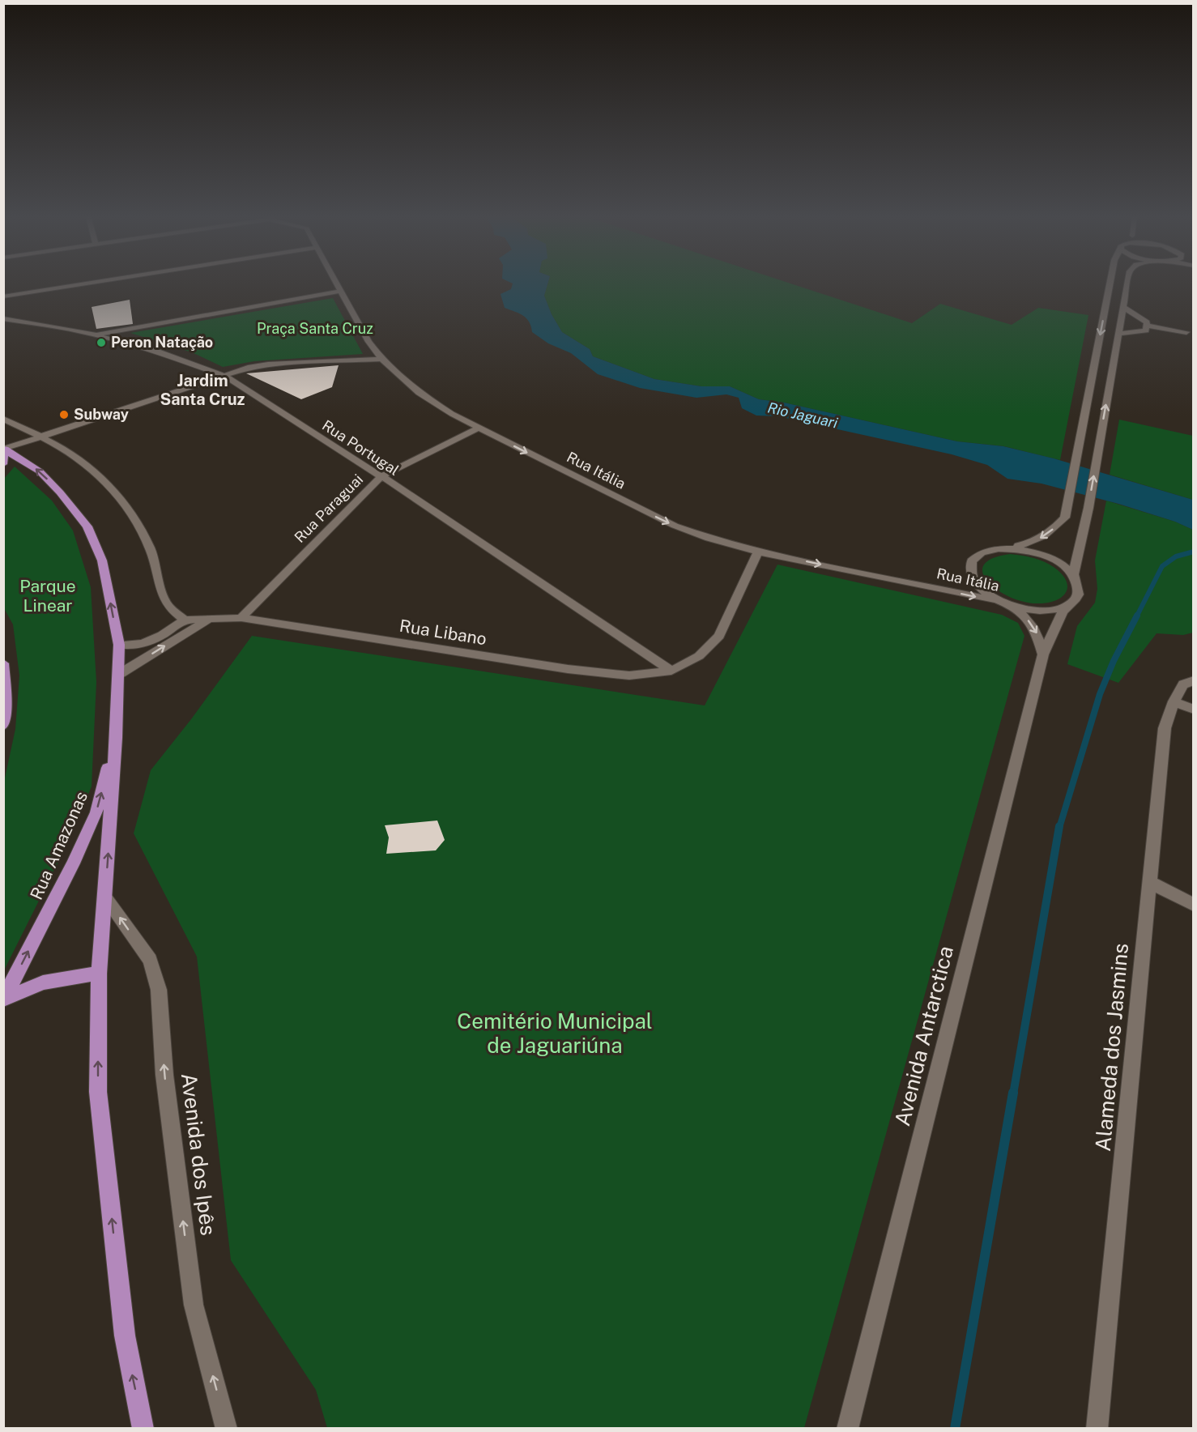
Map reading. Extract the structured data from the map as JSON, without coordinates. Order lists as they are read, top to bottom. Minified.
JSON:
{"streets":{"main road":["Rua Amazonas"],"street":["Rua Portugal","Rua Itália","Rua Paraguai","Rua Libano","Avenida Antarctica","Alameda dos Jasmins","Avenida dos Ipês"]},"crossings":[["Rua Portugal","Rua Paraguai"],["Rua Portugal","Rua Libano"],["Rua Itália","Rua Paraguai"],["Rua Itália","Avenida Antarctica"],["Rua Paraguai","Rua Libano"]],"one_way":["Rua Itália","Avenida dos Ipês"],"districts":["Jardim Santa Cruz"],"water":["Rio Jaguari"],"parks":["Praça Santa Cruz","Parque Linear","Cemitério Municipal de Jaguariúna"],"places":["Peron Natação","Subway"]}
